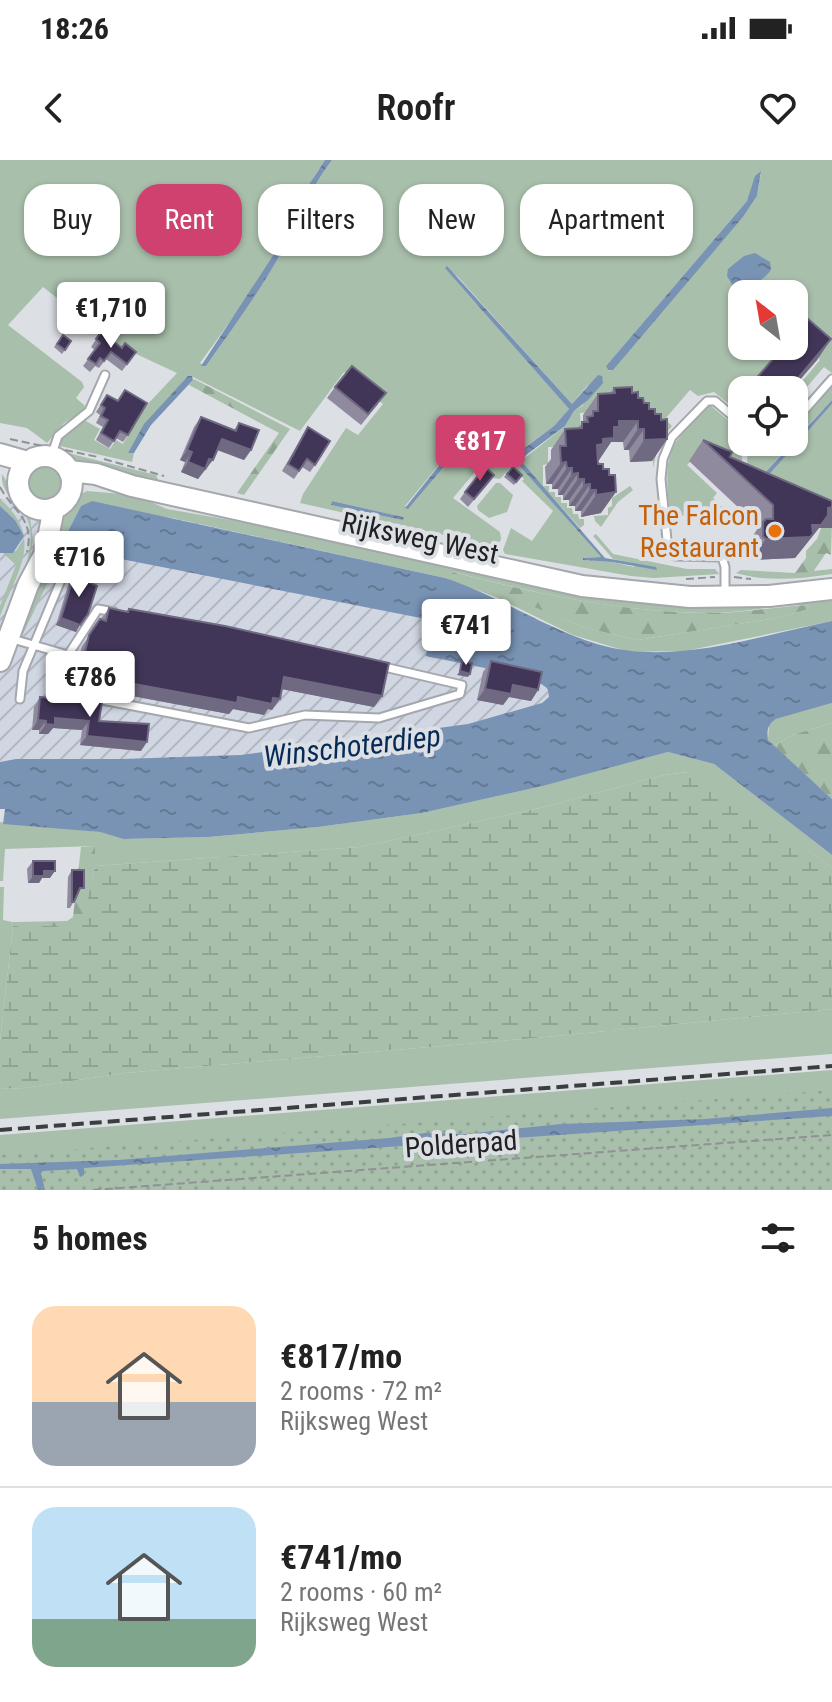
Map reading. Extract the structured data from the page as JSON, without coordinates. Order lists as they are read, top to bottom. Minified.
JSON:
{"streets":{"main road":["Rijksweg West"],"path":["Polderpad"]},"water":["Winschoterdiep"],"places":["The Falcon Restaurant"],"north":"top left","page":{"status":"18:26","header":"Roofr","chip":["Buy","Rent","Filters","New","Apartment"],"price":["€1,710","€817","€716","€741","€786"],"heading":"5 homes","list":[{"name":"€817/mo","note":"2 rooms · 72 m² · Rijksweg West"},{"name":"€741/mo","note":"2 rooms · 60 m² · Rijksweg West"}]}}
